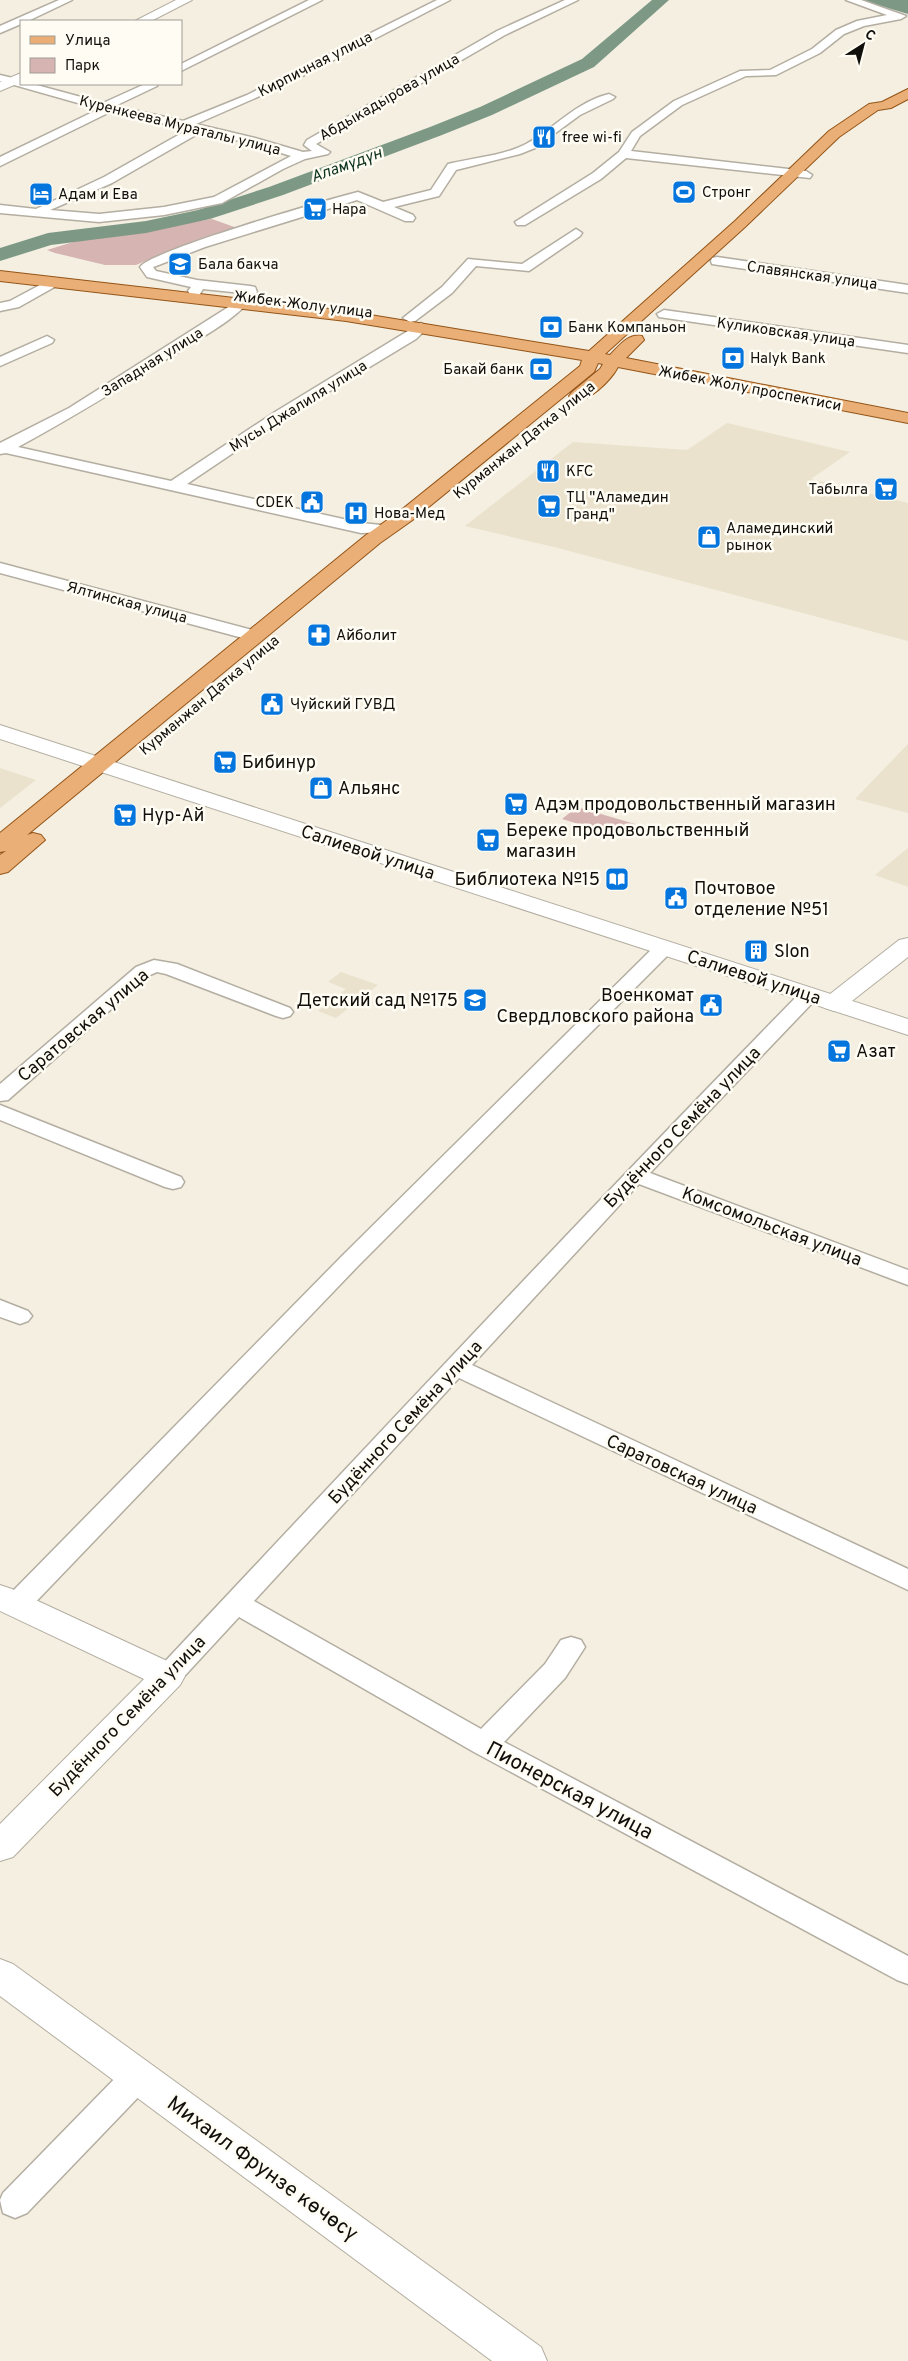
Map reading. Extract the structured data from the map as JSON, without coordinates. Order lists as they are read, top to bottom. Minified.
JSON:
{"streets":{"main road":["Жибек-Жолу улица","Жибек Жолу проспектиси","Курманжан Датка улица","Салиевой улица","Будённого Семёна улица","Михаил Фрунзе көчөсү"],"street":["Кирпичная улица","Абдыкадырова улица","Куренкеева Мураталы улица","Славянская улица","Куликовская улица","Западная улица","Мусы Джалиля улица","Ялтинская улица","Саратовская улица","Комсомольская улица","Пионерская улица"]},"crossings":[["Кирпичная улица","Куренкеева Мураталы улица"],["Абдыкадырова улица","Куренкеева Мураталы улица"],["Славянская улица","Курманжан Датка улица"],["Жибек-Жолу улица","Западная улица"],["Жибек-Жолу улица","Жибек Жолу проспектиси"],["Жибек-Жолу улица","Мусы Джалиля улица"],["Жибек-Жолу улица","Курманжан Датка улица"],["Куликовская улица","Курманжан Датка улица"],["Жибек Жолу проспектиси","Курманжан Датка улица"],["Курманжан Датка улица","Ялтинская улица"],["Курманжан Датка улица","Салиевой улица"],["Салиевой улица","Будённого Семёна улица"],["Саратовская улица","Будённого Семёна улица"],["Будённого Семёна улица","Комсомольская улица"],["Будённого Семёна улица","Пионерская улица"]],"water":["Аламүдүн"],"places":{"restaurant":["free wi-fi","KFC"],"sports":["Стронг"],"hotel":["Адам и Ева"],"supermarket":["Нара","Табылга","ТЦ \"Аламедин Гранд\"","Бибинур","Адэм продовольственный магазин","Нур-Ай","Береке продовольственный магазин","Азат"],"school or university":["Бала бакча","Детский сад №175"],"bank":["Банк Компаньон","Halyk Bank","Бакай банк"],"public building":["CDEK","Чуйский ГУВД","Почтовое отделение №51","Военкомат Свердловского района"],"hospital":["Нова-Мед"],"shop":["Аламединский рынок","Альянс"],"pharmacy":["Айболит"],"library":["Библиотека №15"],"building":["Slon"]},"legend":["Улица","Парк"],"north":"top right"}
